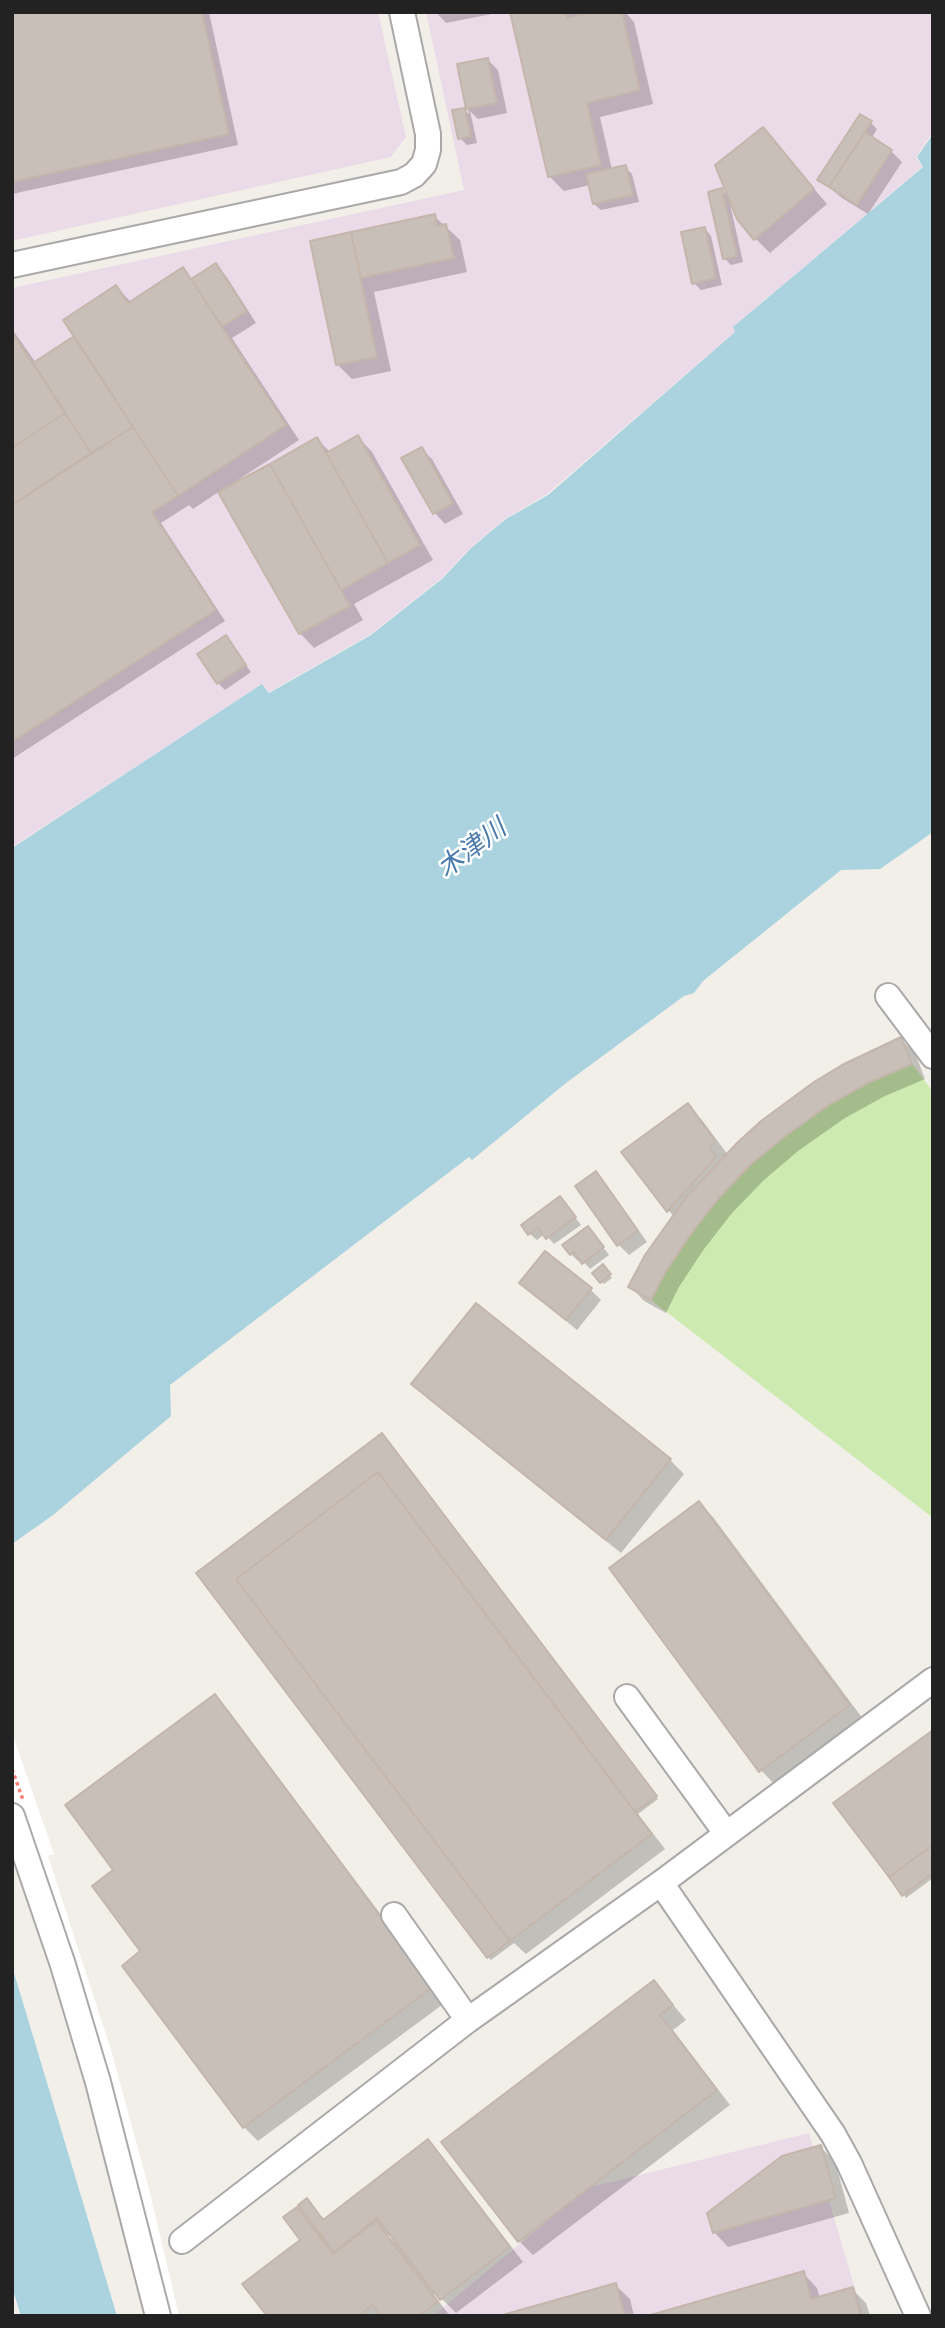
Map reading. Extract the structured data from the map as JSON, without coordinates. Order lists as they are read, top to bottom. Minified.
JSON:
{"water":["木津川"]}
